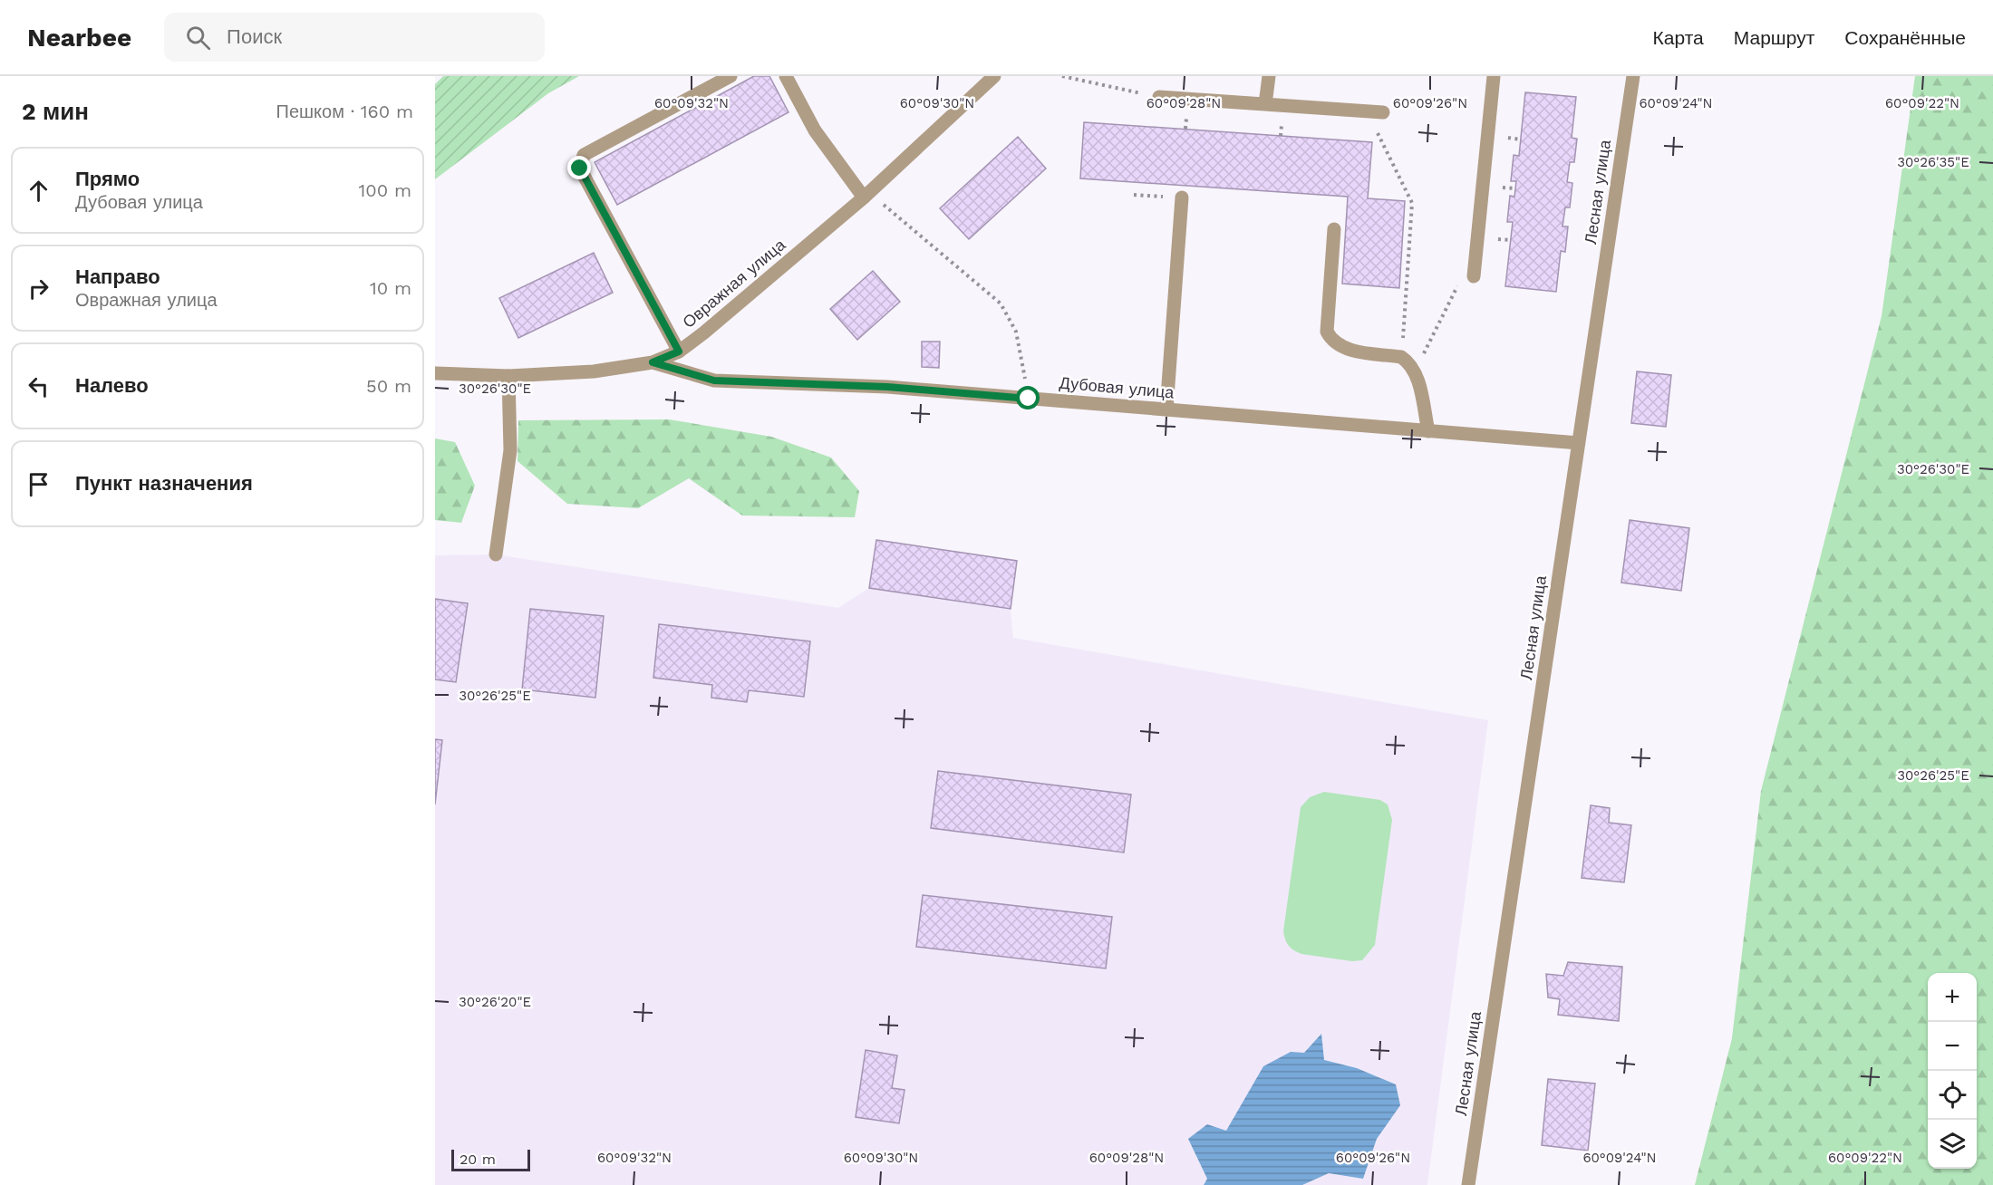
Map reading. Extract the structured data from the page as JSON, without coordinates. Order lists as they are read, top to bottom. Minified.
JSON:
{"streets":{"street":["Лесная улица","Овражная улица","Дубовая улица"]},"crossings":[["Лесная улица","Дубовая улица"],["Овражная улица","Дубовая улица"]],"scale_bar":"20 m","page":{"header":"Nearbee","search":"Поиск","nav":["Карта","Маршрут","Сохранённые"],"heading":["2 мин","Пешком · 160 m"],"list":[["Прямо","Дубовая улица","100 m"],["Направо","Овражная улица","10 m"],["Налево","50 m"],"Пункт назначения"],"map_buttons":["+","−"],"scale":"20 m"},"coordinates":["60°09'32\"N","60°09'30\"N","60°09'28\"N","60°09'26\"N","60°09'24\"N","60°09'22\"N","30°26'35\"E","30°26'30\"E","30°26'25\"E","30°26'20\"E"]}
